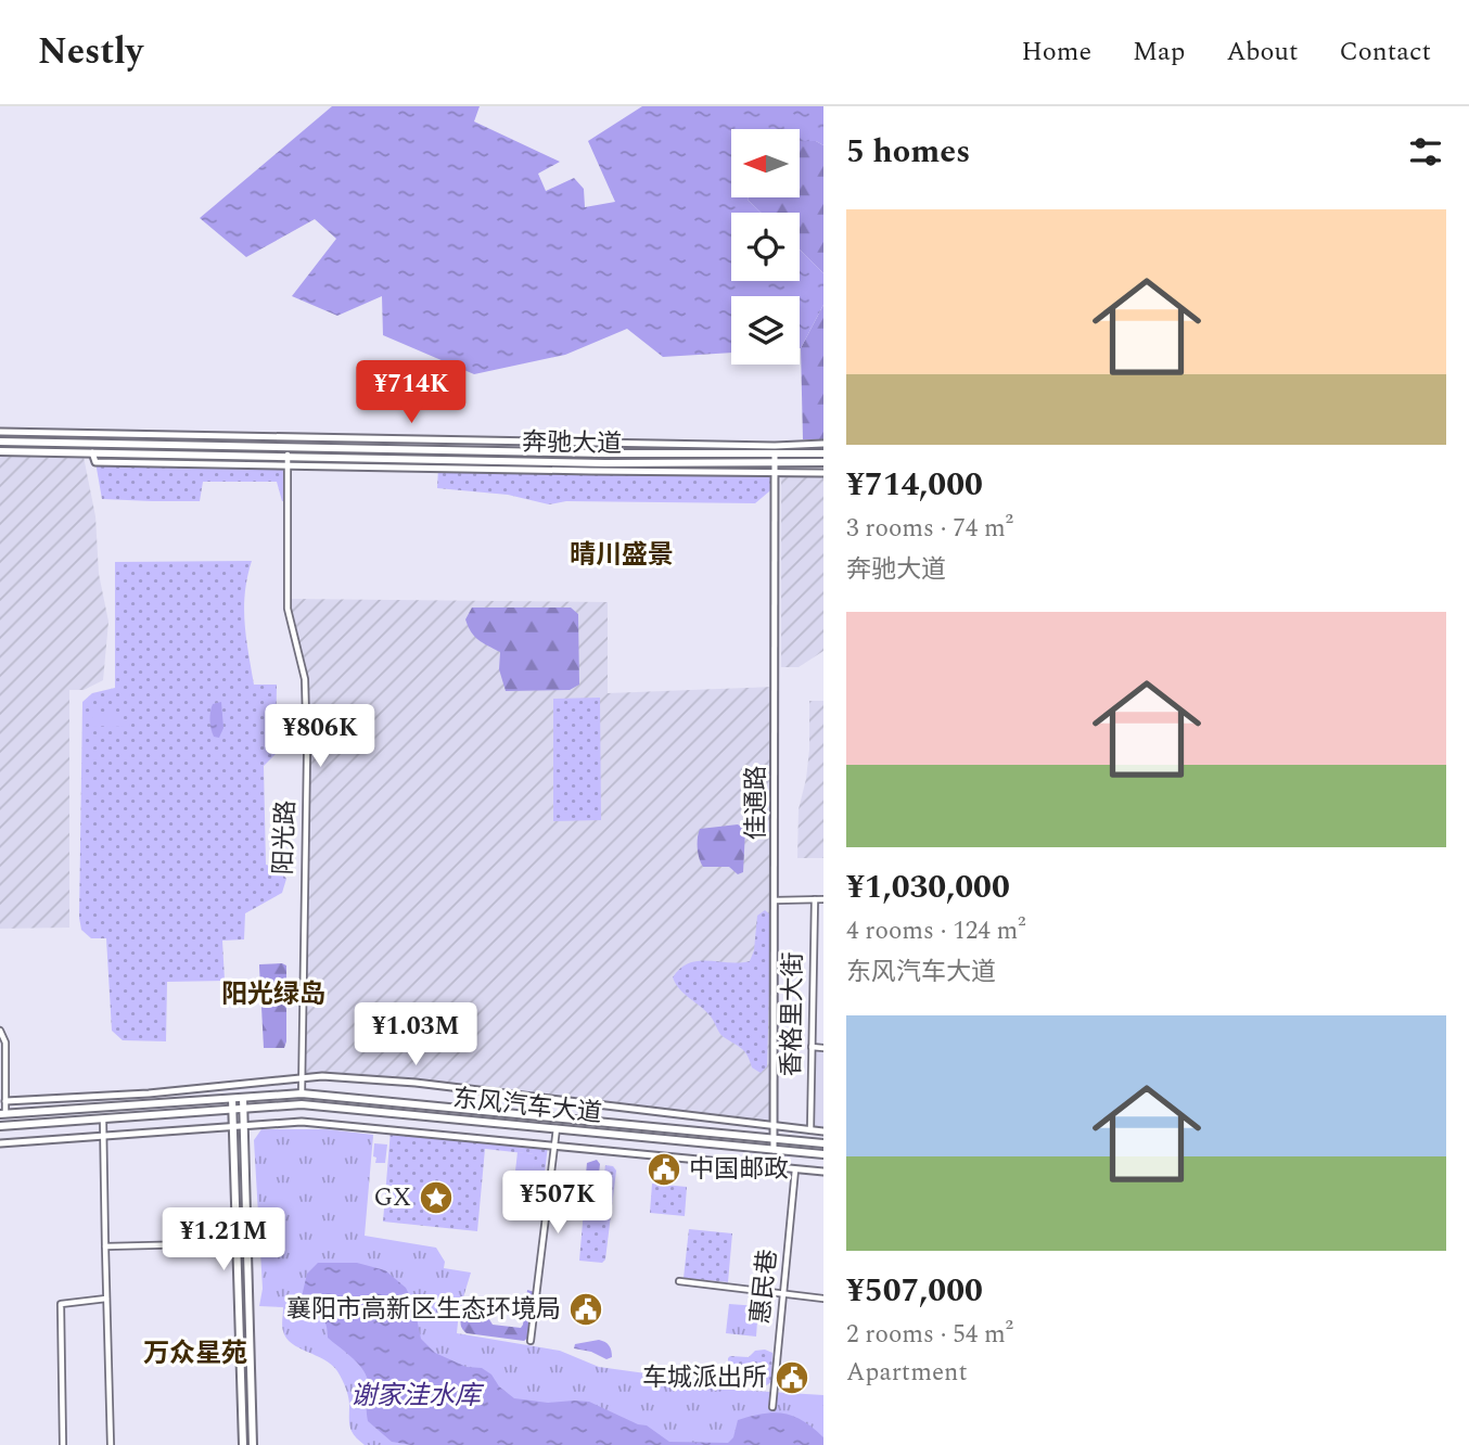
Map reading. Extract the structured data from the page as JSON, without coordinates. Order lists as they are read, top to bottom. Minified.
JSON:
{"streets":{"main road":["奔驰大道","东风汽车大道"],"street":["佳通路","阳光路","香格里大街","惠民巷"]},"crossings":[["奔驰大道","佳通路"],["奔驰大道","阳光路"],["佳通路","东风汽车大道"],["阳光路","东风汽车大道"]],"districts":["晴川盛景","阳光绿岛","万众星苑"],"water":["谢家洼水库"],"places":{"public building":["中国邮政","襄阳市高新区生态环境局","车城派出所"],"place":["GX"]},"north":"left","page":{"header":"Nestly","nav":["Home","Map","About","Contact"],"heading":"5 homes","list":[{"name":"¥714,000","note":"3 rooms · 74 m² · 奔驰大道"},{"name":"¥1,030,000","note":"4 rooms · 124 m² · 东风汽车大道"},{"name":"¥507,000","note":"2 rooms · 54 m² · Apartment"}],"price":["¥714K","¥806K","¥1.03M","¥507K","¥1.21M"]}}
